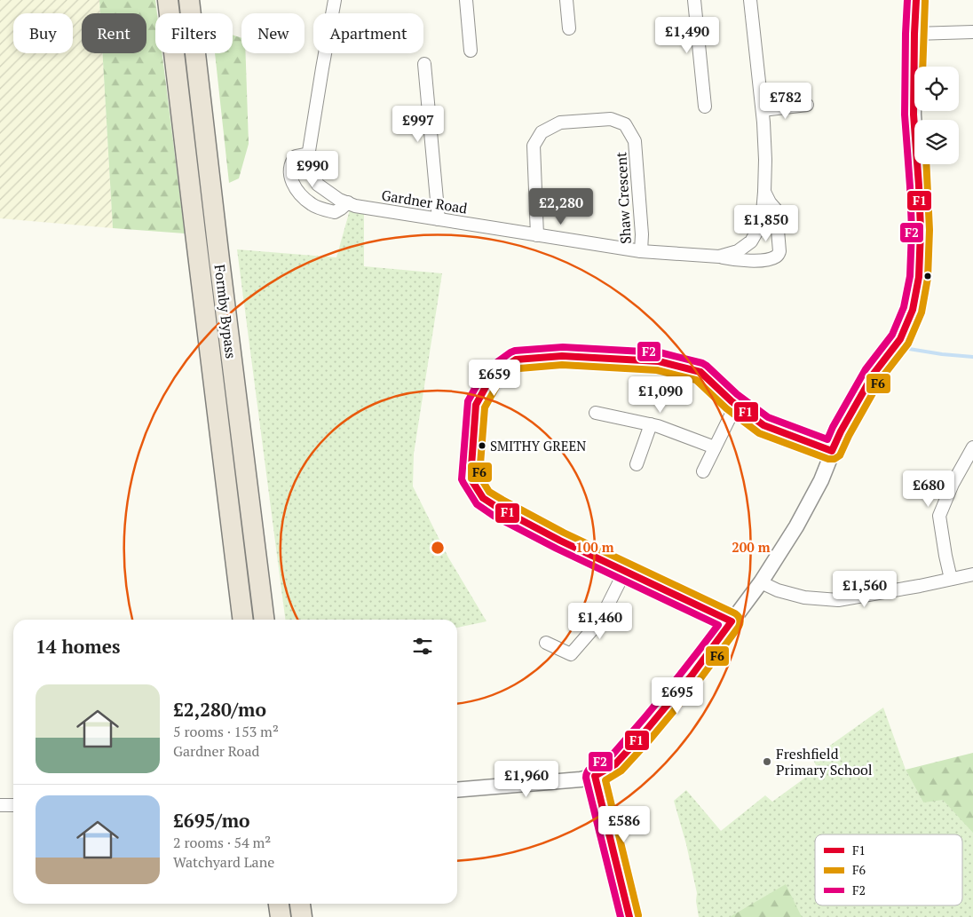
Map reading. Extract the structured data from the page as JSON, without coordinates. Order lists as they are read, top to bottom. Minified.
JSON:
{"streets":{"highway":["Formby Bypass"],"street":["Shaw Crescent","Gardner Road"]},"crossings":[["Shaw Crescent","Gardner Road"]],"places":["SMITHY GREEN","Freshfield Primary School"],"lines":["transit line F1","transit line F2","transit line F6"],"legend":["F1","F6","F2"],"page":{"chip":["Buy","Rent","Filters","New","Apartment"],"price":["£1,490","£782","£997","£990","£2,280","£1,850","£659","£1,090","£680","£1,560","£1,460","£695","£1,960","£586"],"heading":"14 homes","list":[{"name":"£2,280/mo","note":"5 rooms · 153 m² · Gardner Road"},{"name":"£695/mo","note":"2 rooms · 54 m² · Watchyard Lane"}]},"rings":["100 m","200 m"]}
